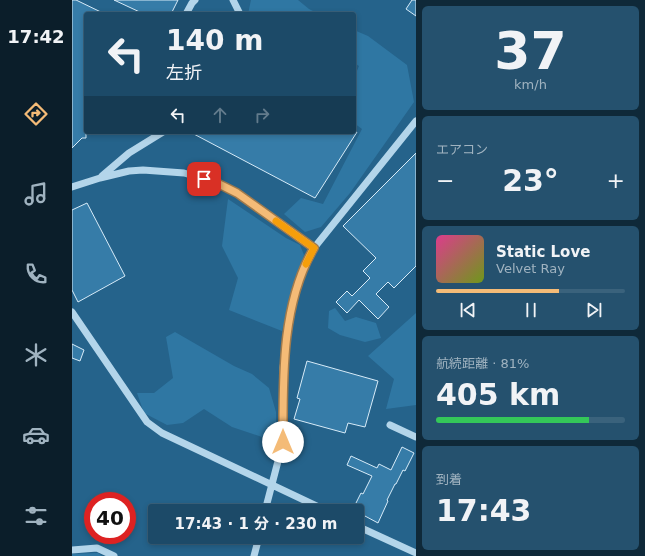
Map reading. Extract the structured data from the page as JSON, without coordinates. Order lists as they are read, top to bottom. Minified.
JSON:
{"page":{"tabs":"17:42","tile":[["37","km/h"],"エアコン",["航続距離 · 81%","405 km"],["到着","17:43"]],"turn":["140 m","左折"],"heat":["−","23°","+"],"song":["Static Love","Velvet Ray"],"limit":"40","trip":"17:43 · 1 分 · 230 m"}}
